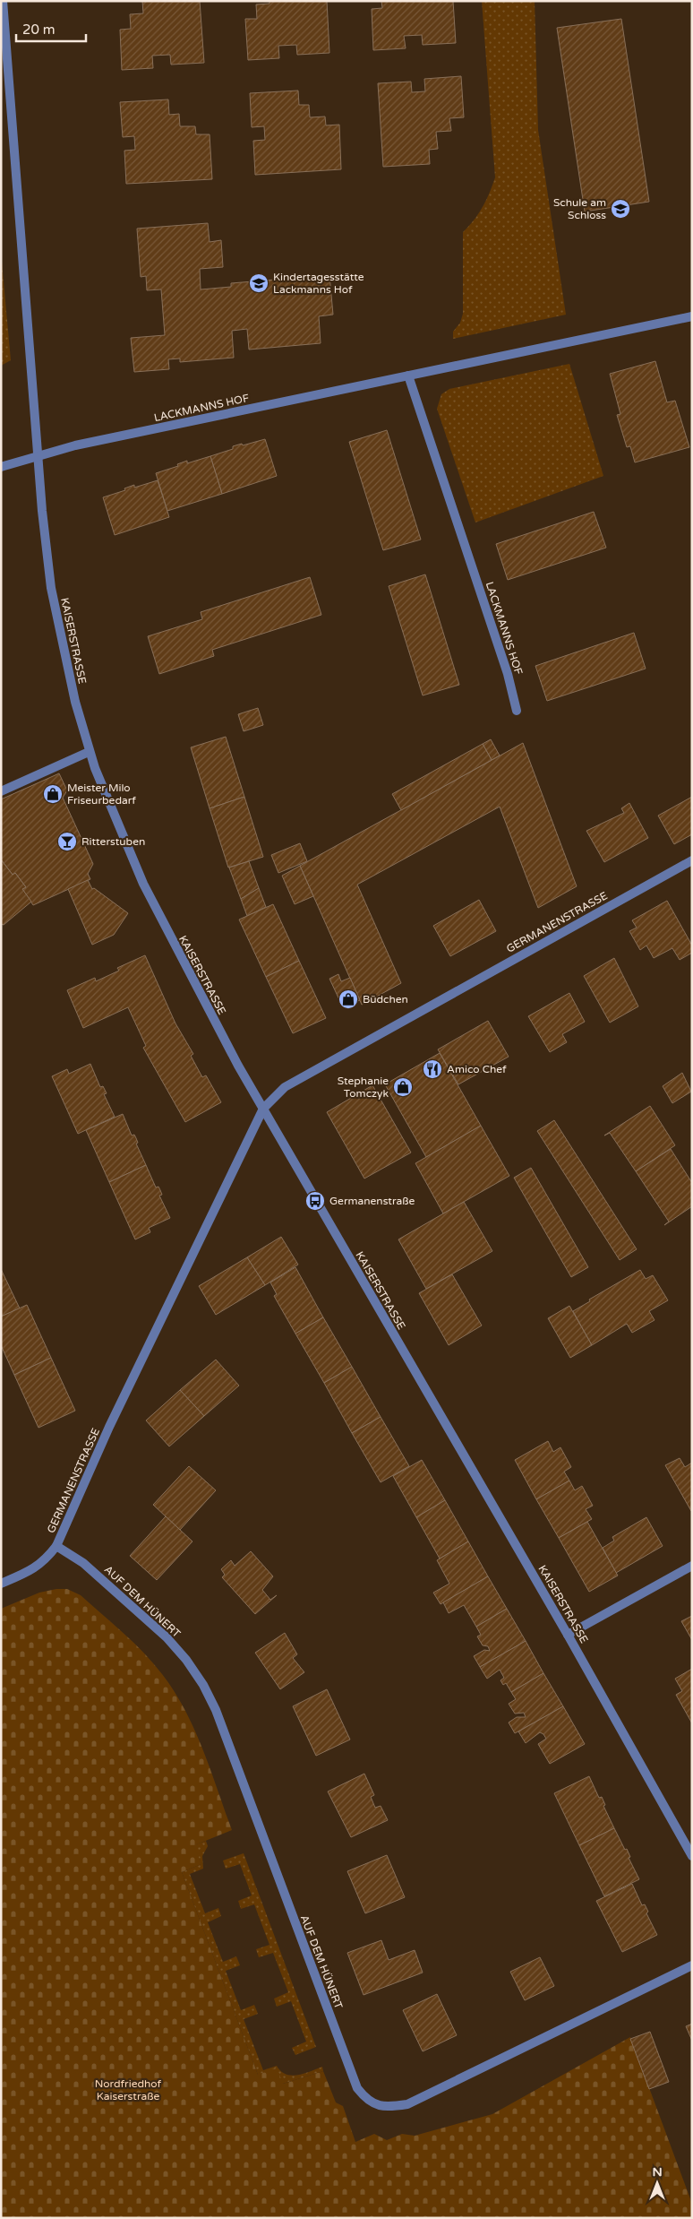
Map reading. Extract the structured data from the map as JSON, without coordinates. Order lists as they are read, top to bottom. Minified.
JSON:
{"streets":{"street":["LACKMANNS HOF","KAISERSTRASSE","GERMANENSTRASSE","AUF DEM HÜNERT"]},"crossings":[["LACKMANNS HOF","KAISERSTRASSE"],["KAISERSTRASSE","GERMANENSTRASSE"],["GERMANENSTRASSE","AUF DEM HÜNERT"]],"parks":["Nordfriedhof Kaiserstraße"],"places":{"school or university":["Schule am Schloss","Kindertagesstätte Lackmanns Hof"],"shop":["Meister Milo Friseurbedarf","Büdchen","Stephanie Tomczyk"],"bar":["Ritterstuben"],"restaurant":["Amico Chef"],"bus stop":["Germanenstraße"]},"scale_bar":"20 m","north":"top"}
